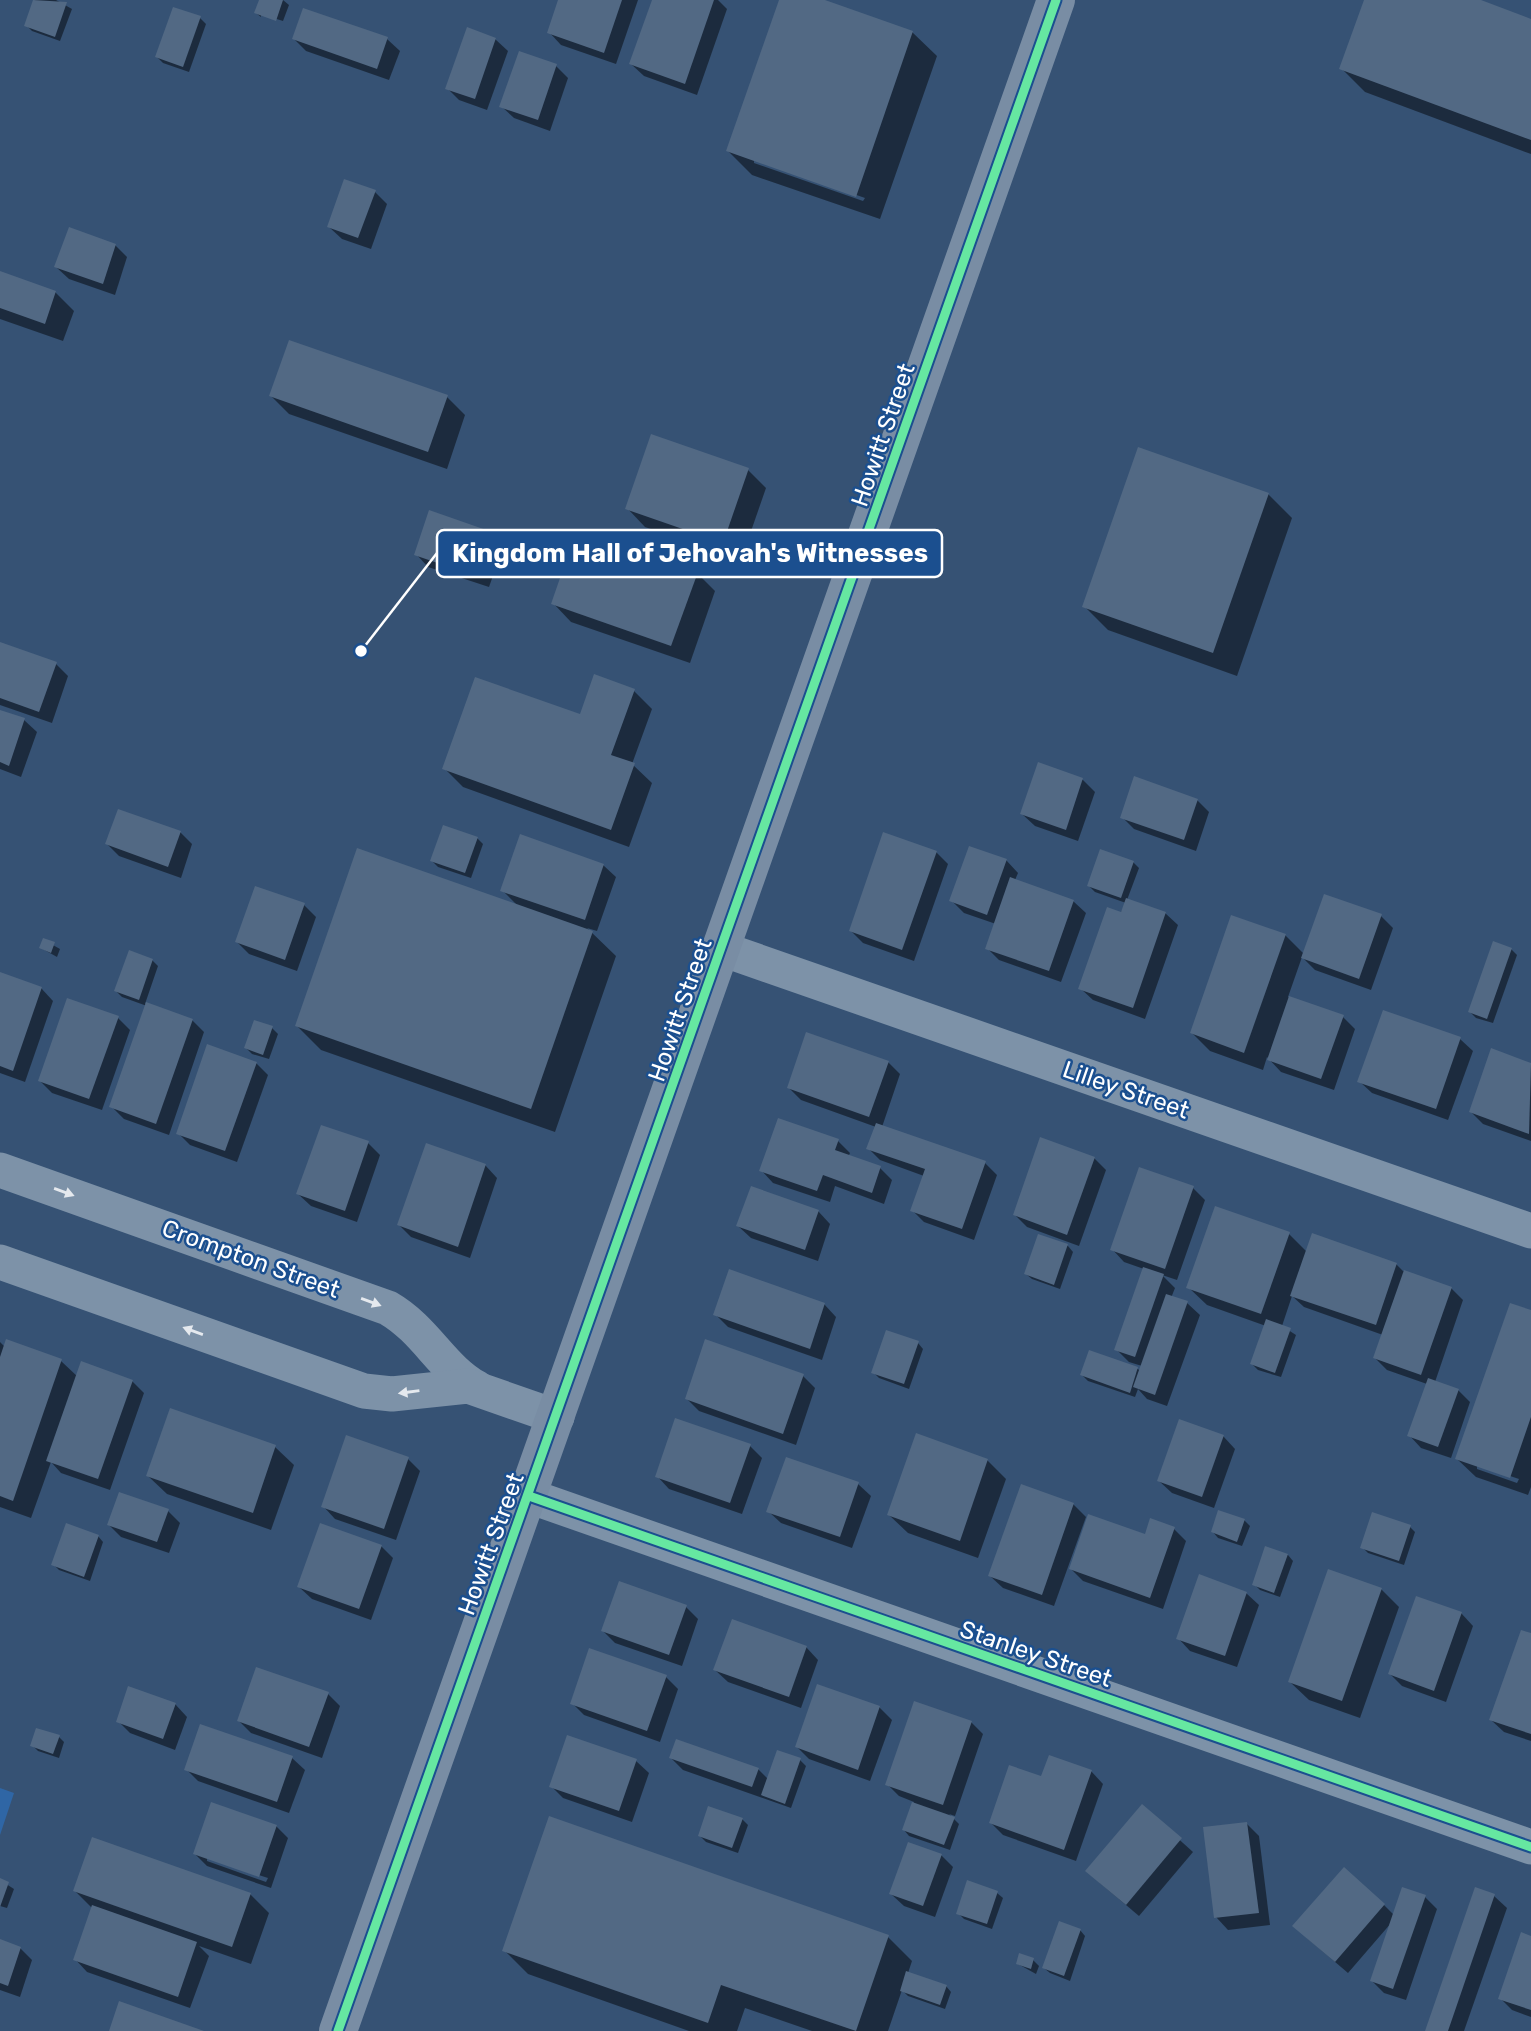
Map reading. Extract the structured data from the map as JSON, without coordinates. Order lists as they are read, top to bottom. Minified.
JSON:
{"streets":{"main road":["Howitt Street"],"street":["Lilley Street","Crompton Street","Stanley Street"]},"crossings":[["Howitt Street","Lilley Street"],["Howitt Street","Crompton Street"],["Howitt Street","Stanley Street"]],"places":["Kingdom Hall of Jehovah's Witnesses"]}
